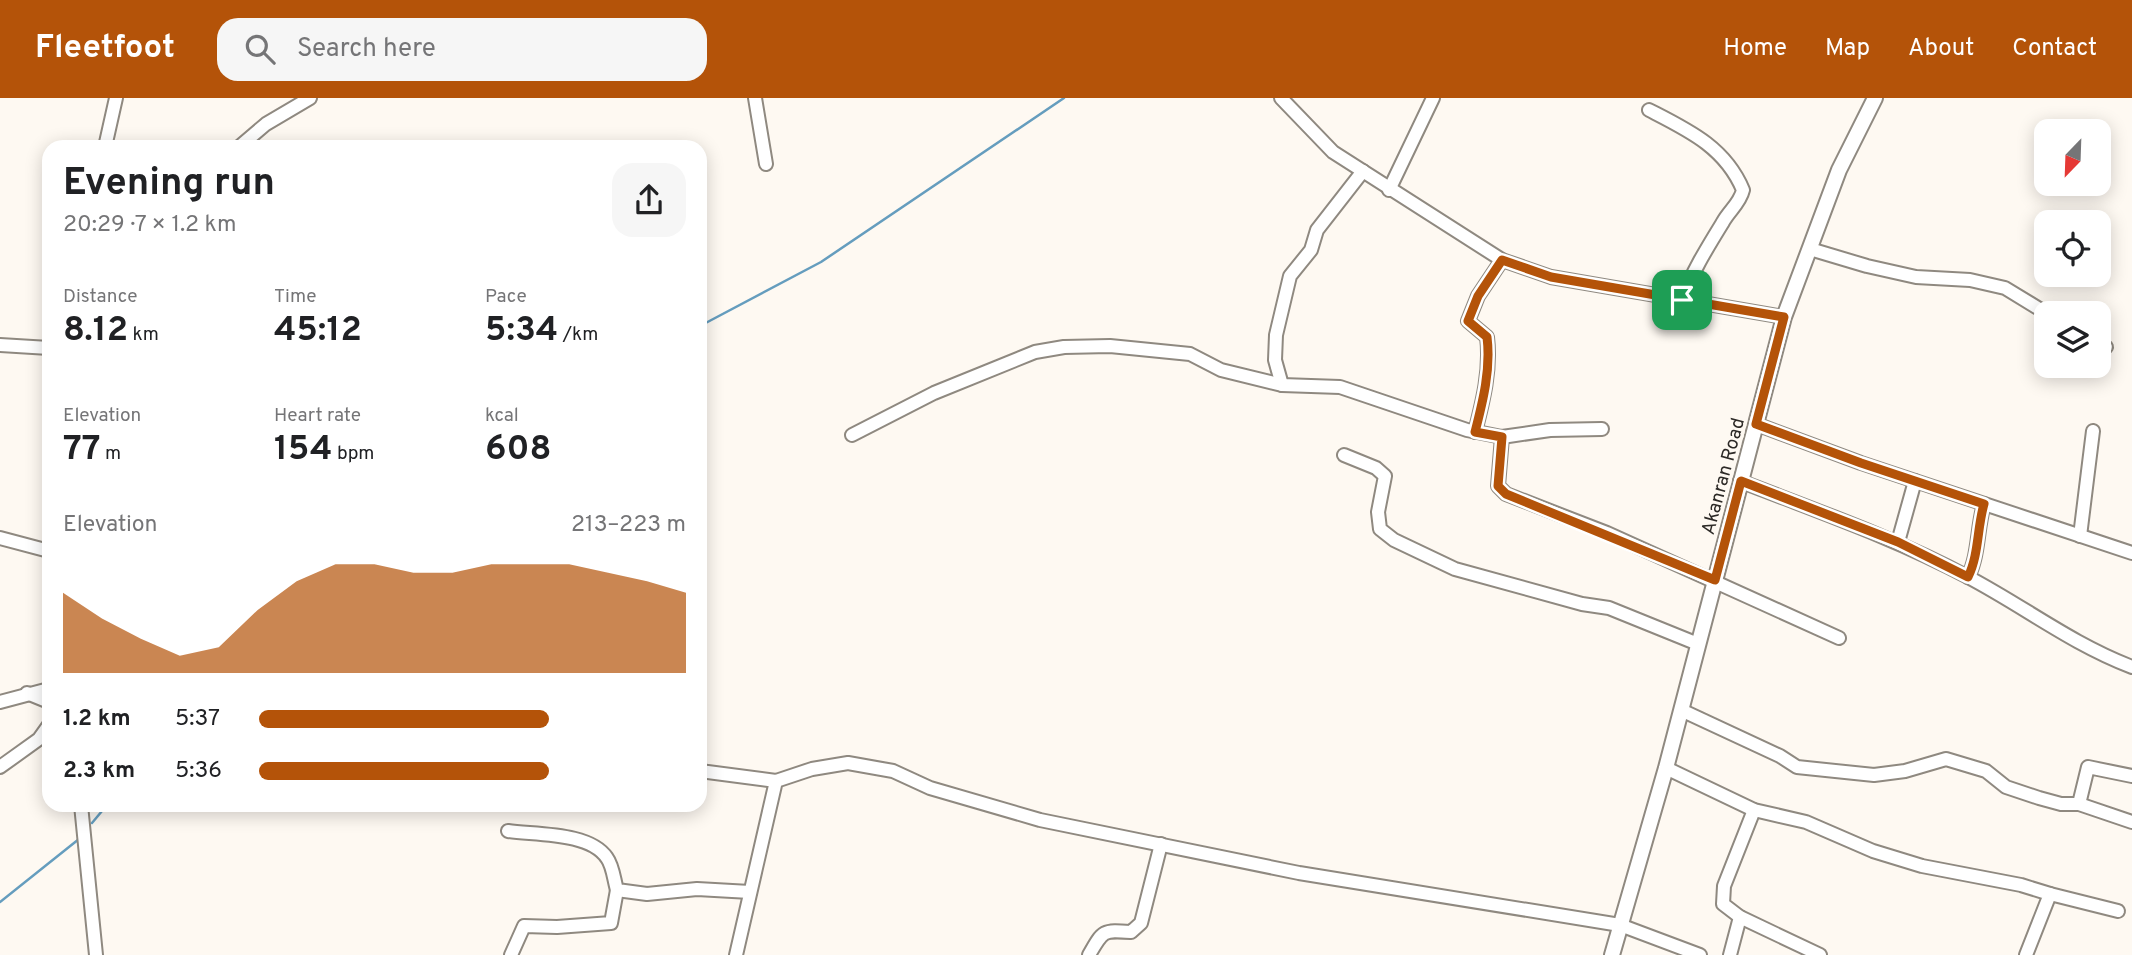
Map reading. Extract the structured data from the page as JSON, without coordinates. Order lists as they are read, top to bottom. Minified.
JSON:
{"streets":{"main road":["Akanran Road"]},"north":"bottom left","page":{"header":"Fleetfoot","search":"Search here","nav":["Home","Map","About","Contact"],"heading":["Evening run","20:29 · 7 × 1.2 km"],"stats":[["Distance","8.12 km"],["Time","45:12"],["Pace","5:34 /km"],["Elevation","77 m"],["Heart rate","154 bpm"],["kcal","608"]],"chart":["Elevation","213–223 m"],"list":[{"name":"1.2 km","note":"5:37"},{"name":"2.3 km","note":"5:36"}]}}
